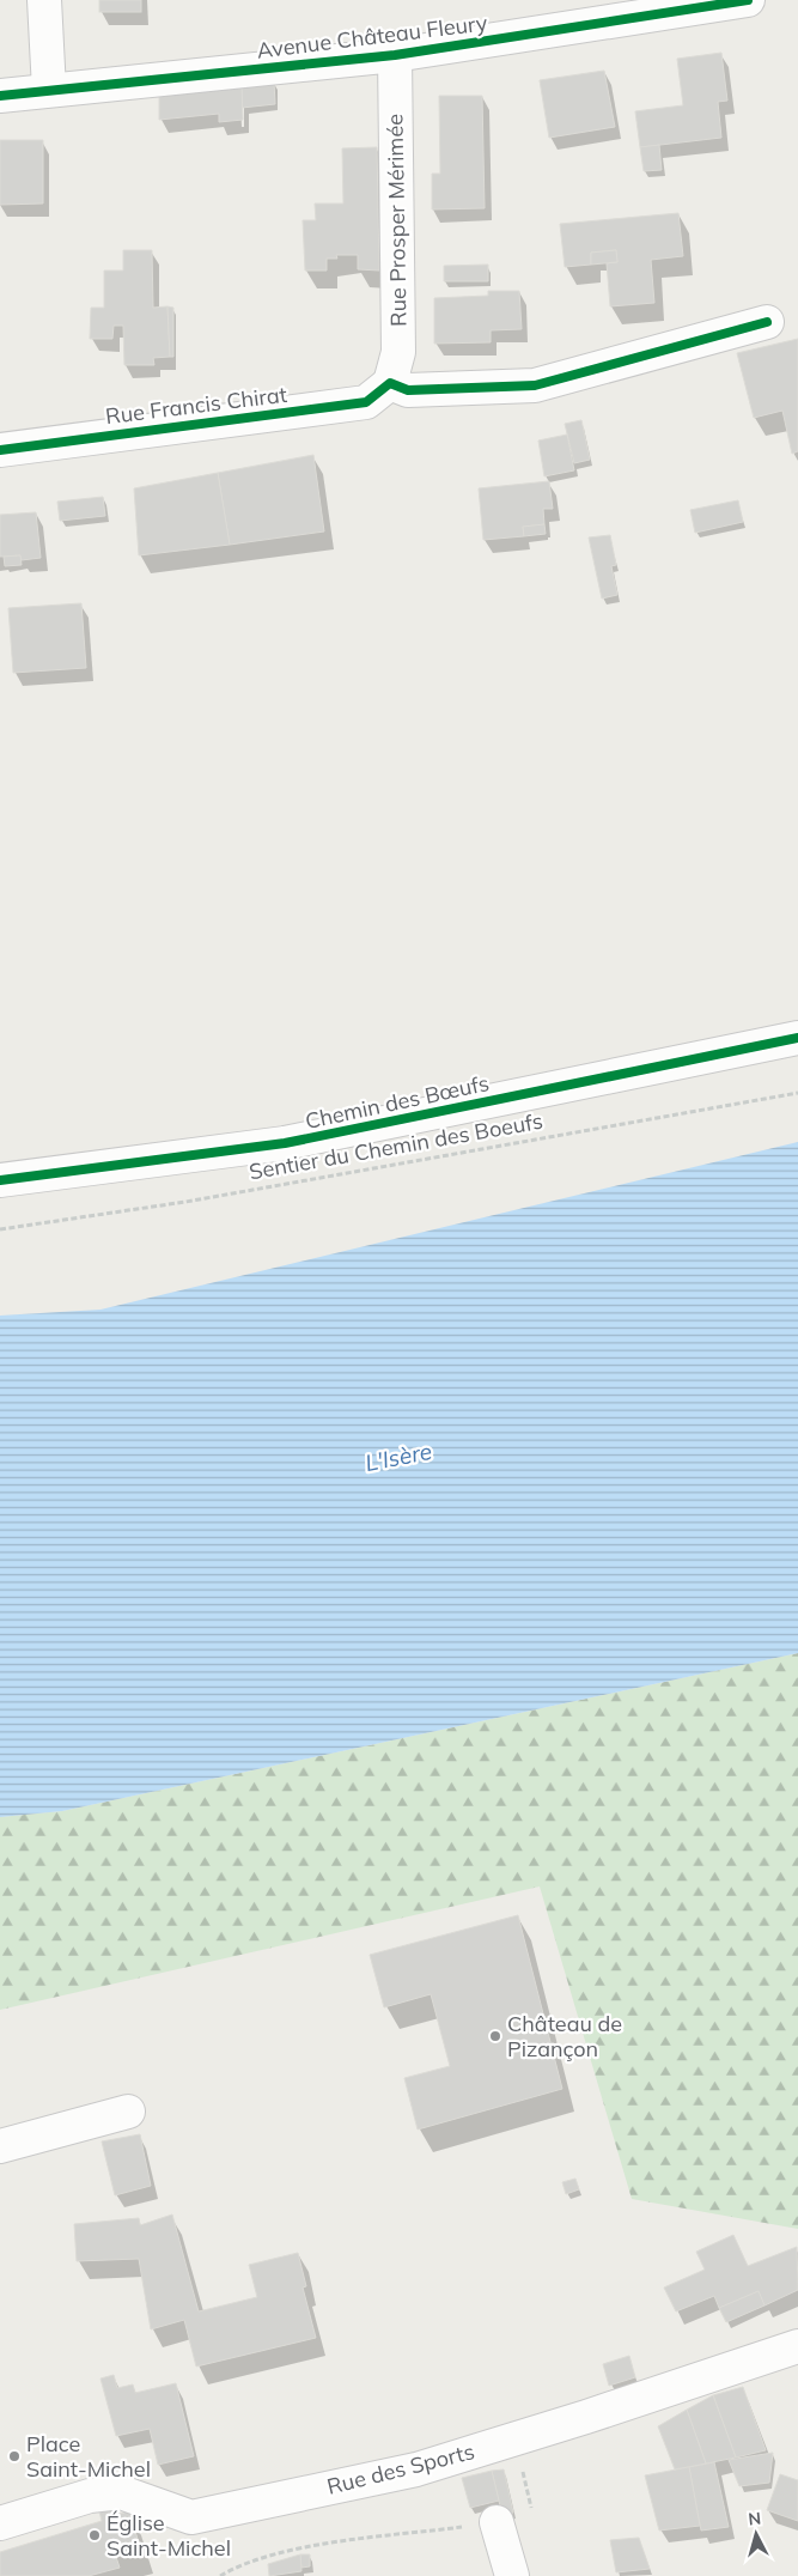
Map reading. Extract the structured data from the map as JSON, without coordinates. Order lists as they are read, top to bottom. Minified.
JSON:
{"streets":{"street":["Avenue Château Fleury","Rue Prosper Mérimée","Rue Francis Chirat","Chemin des Bœufs","Rue des Sports"],"cycle path":["Sentier du Chemin des Boeufs"]},"crossings":[["Avenue Château Fleury","Rue Prosper Mérimée"],["Rue Prosper Mérimée","Rue Francis Chirat"]],"water":["L'Isère"],"places":["Château de Pizançon","Place Saint-Michel","Église Saint-Michel"],"north":"top"}
